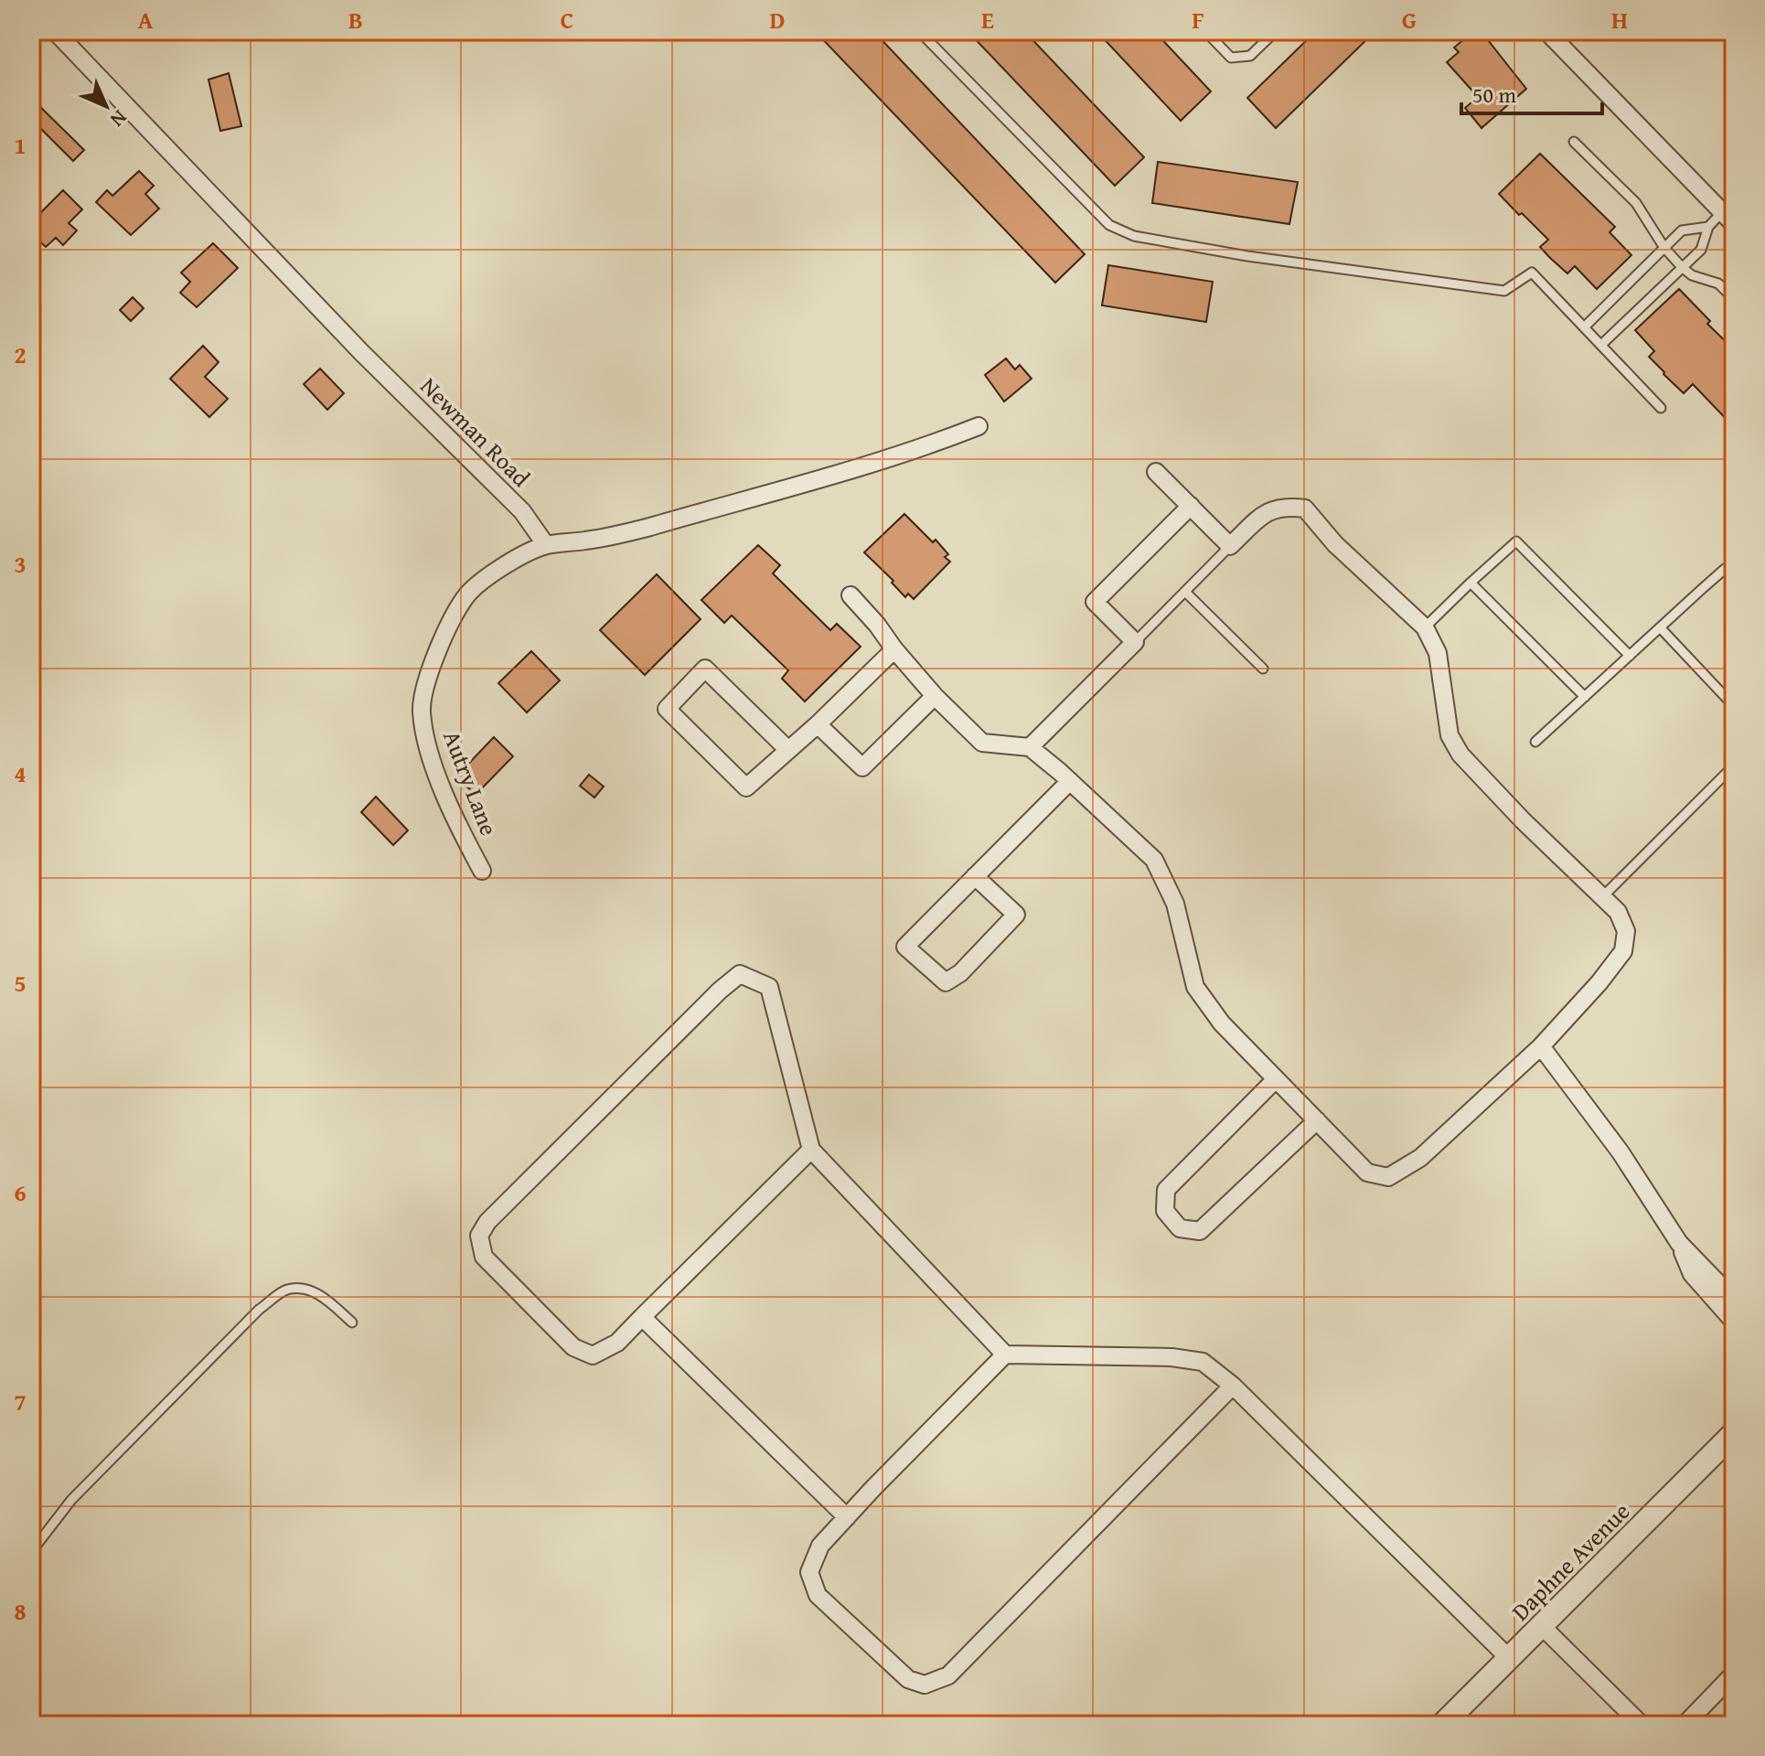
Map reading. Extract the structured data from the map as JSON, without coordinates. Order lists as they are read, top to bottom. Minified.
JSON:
{"streets":{"street":["Newman Road","Autry Lane","Daphne Avenue"]},"crossings":[["Newman Road","Autry Lane"]],"scale_bar":"50 m","north":"bottom right","grid":{"columns":["A","B","C","D","E","F","G","H"],"rows":["1","2","3","4","5","6","7","8"]}}
